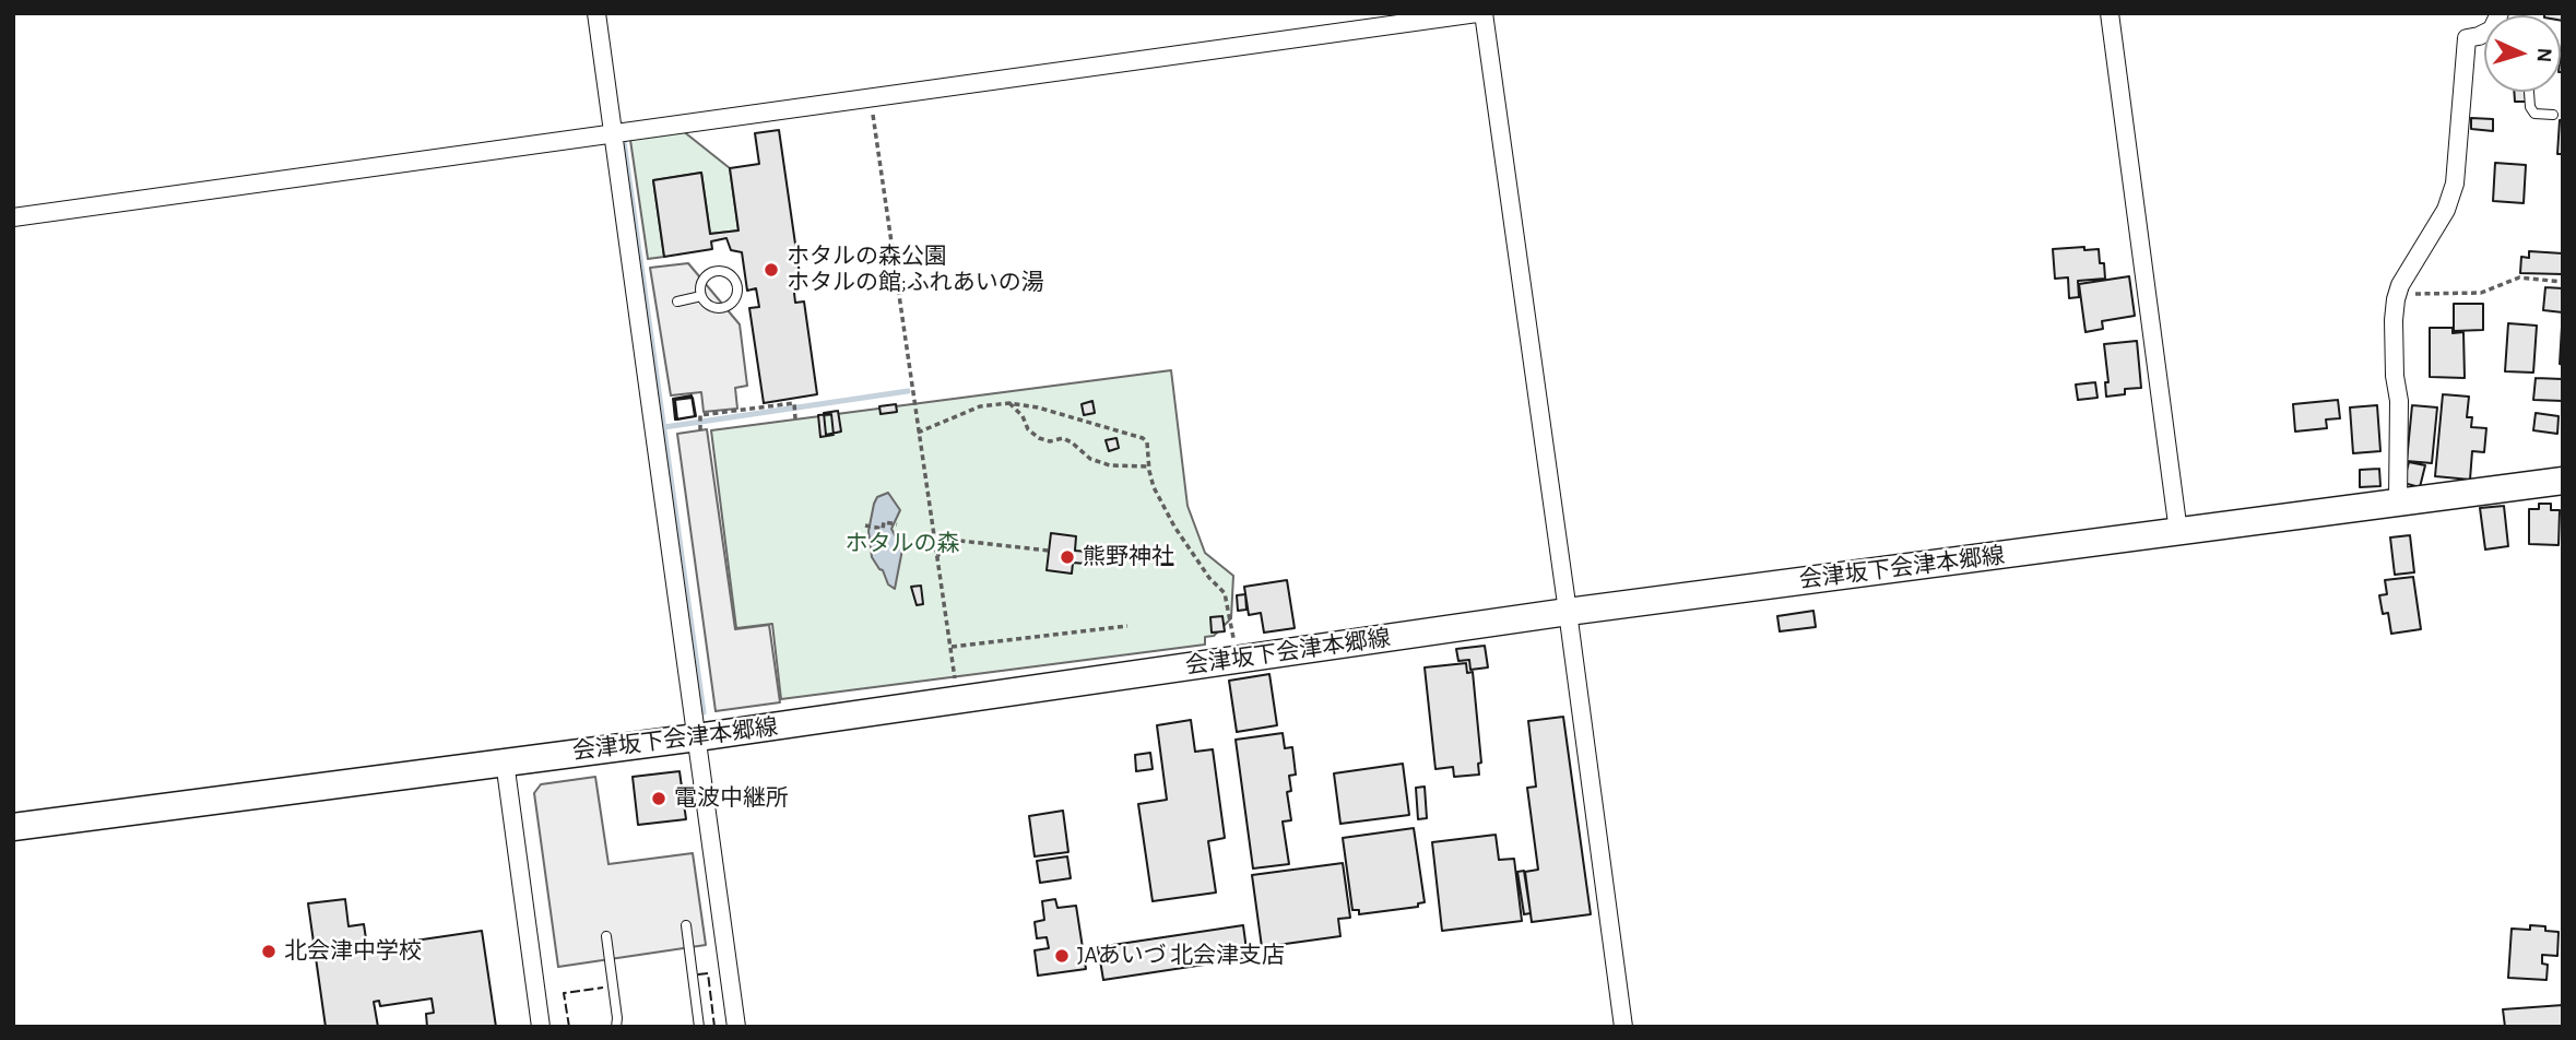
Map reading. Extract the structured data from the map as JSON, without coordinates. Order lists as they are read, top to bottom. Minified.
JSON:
{"streets":{"main road":["会津坂下会津本郷線"]},"parks":["ホタルの森"],"places":["ホタルの森公園 ホタルの館;ふれあいの湯","熊野神社","電波中継所","北会津中学校","JAあいづ 北会津支店"],"north":"right"}
